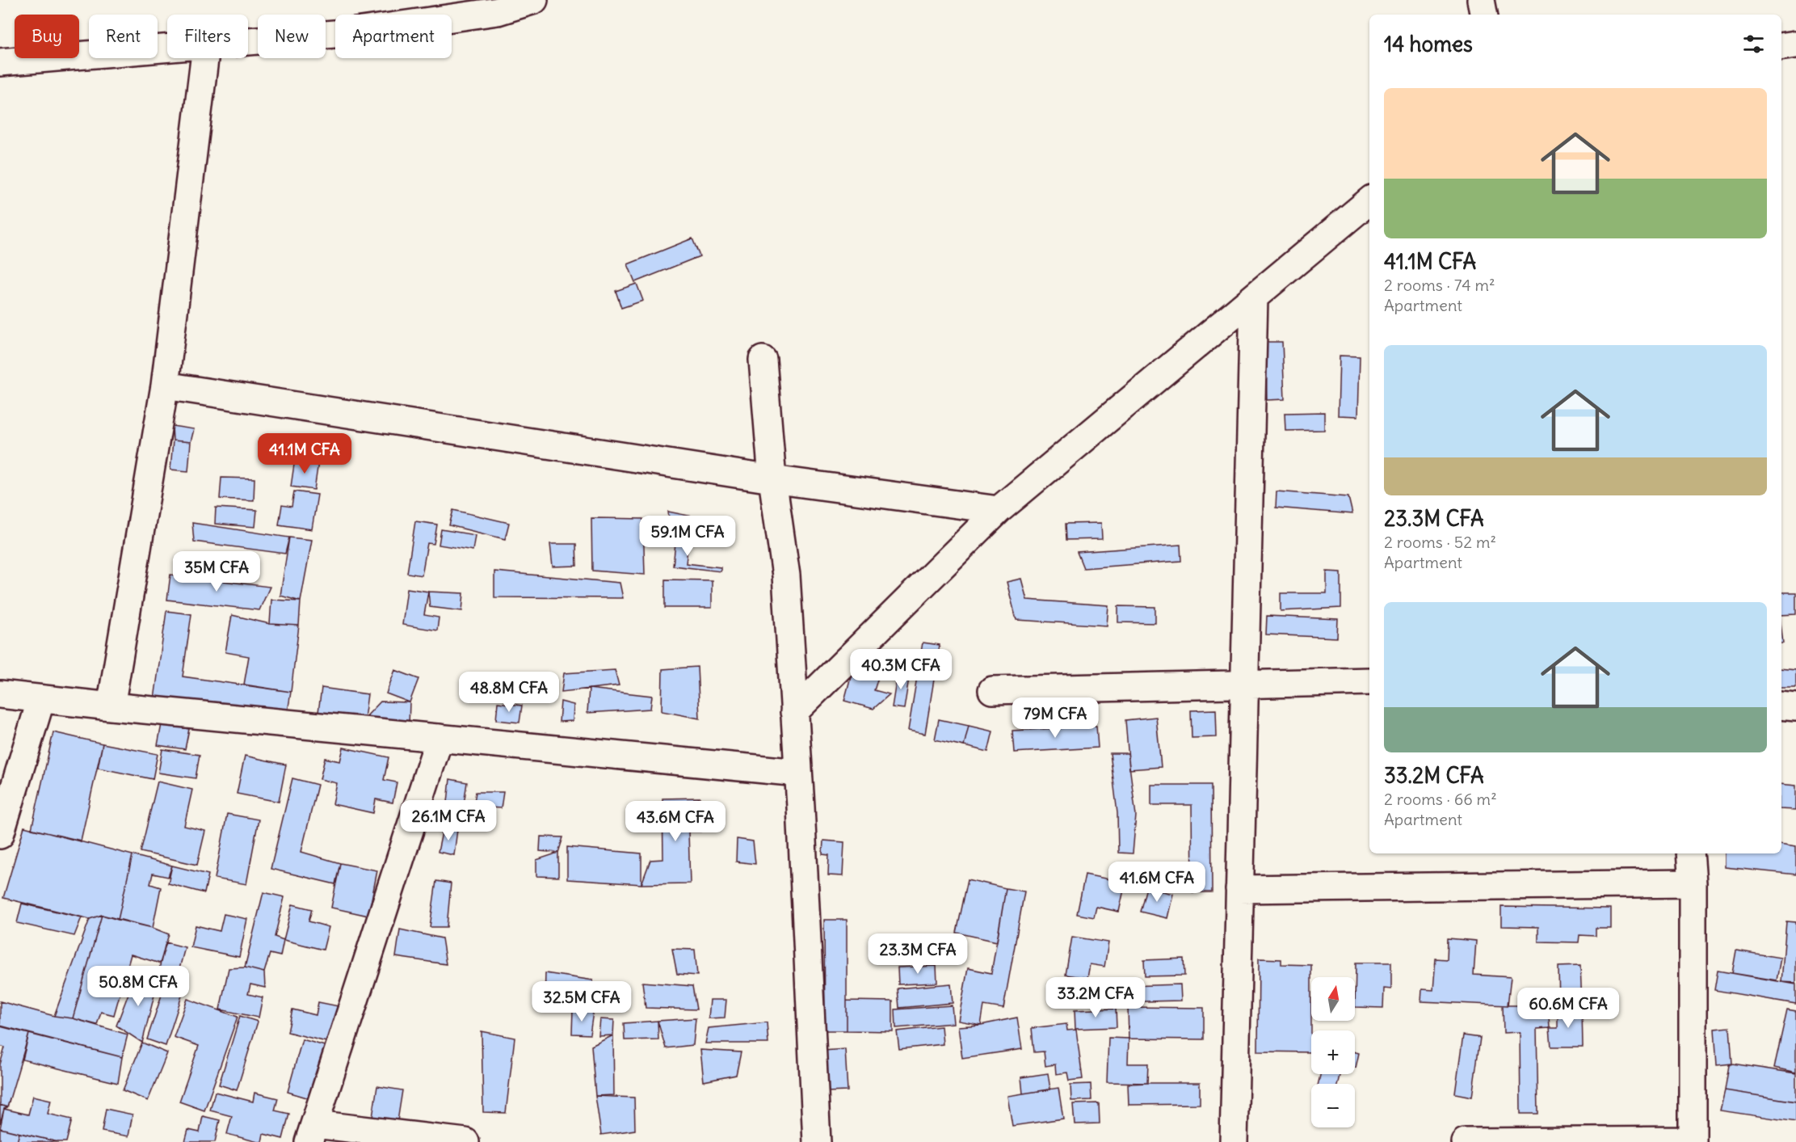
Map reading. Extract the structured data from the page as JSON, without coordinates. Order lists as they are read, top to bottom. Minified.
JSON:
{"north":"top","page":{"chip":["Buy","Rent","Filters","New","Apartment"],"heading":"14 homes","list":[{"name":"41.1M CFA","note":"2 rooms · 74 m² · Apartment"},{"name":"23.3M CFA","note":"2 rooms · 52 m² · Apartment"},{"name":"33.2M CFA","note":"2 rooms · 66 m² · Apartment"}],"price":["41.1M CFA","59.1M CFA","35M CFA","40.3M CFA","48.8M CFA","79M CFA","26.1M CFA","43.6M CFA","41.6M CFA","23.3M CFA","50.8M CFA","33.2M CFA","32.5M CFA","60.6M CFA"],"map_buttons":["+","−"]}}
